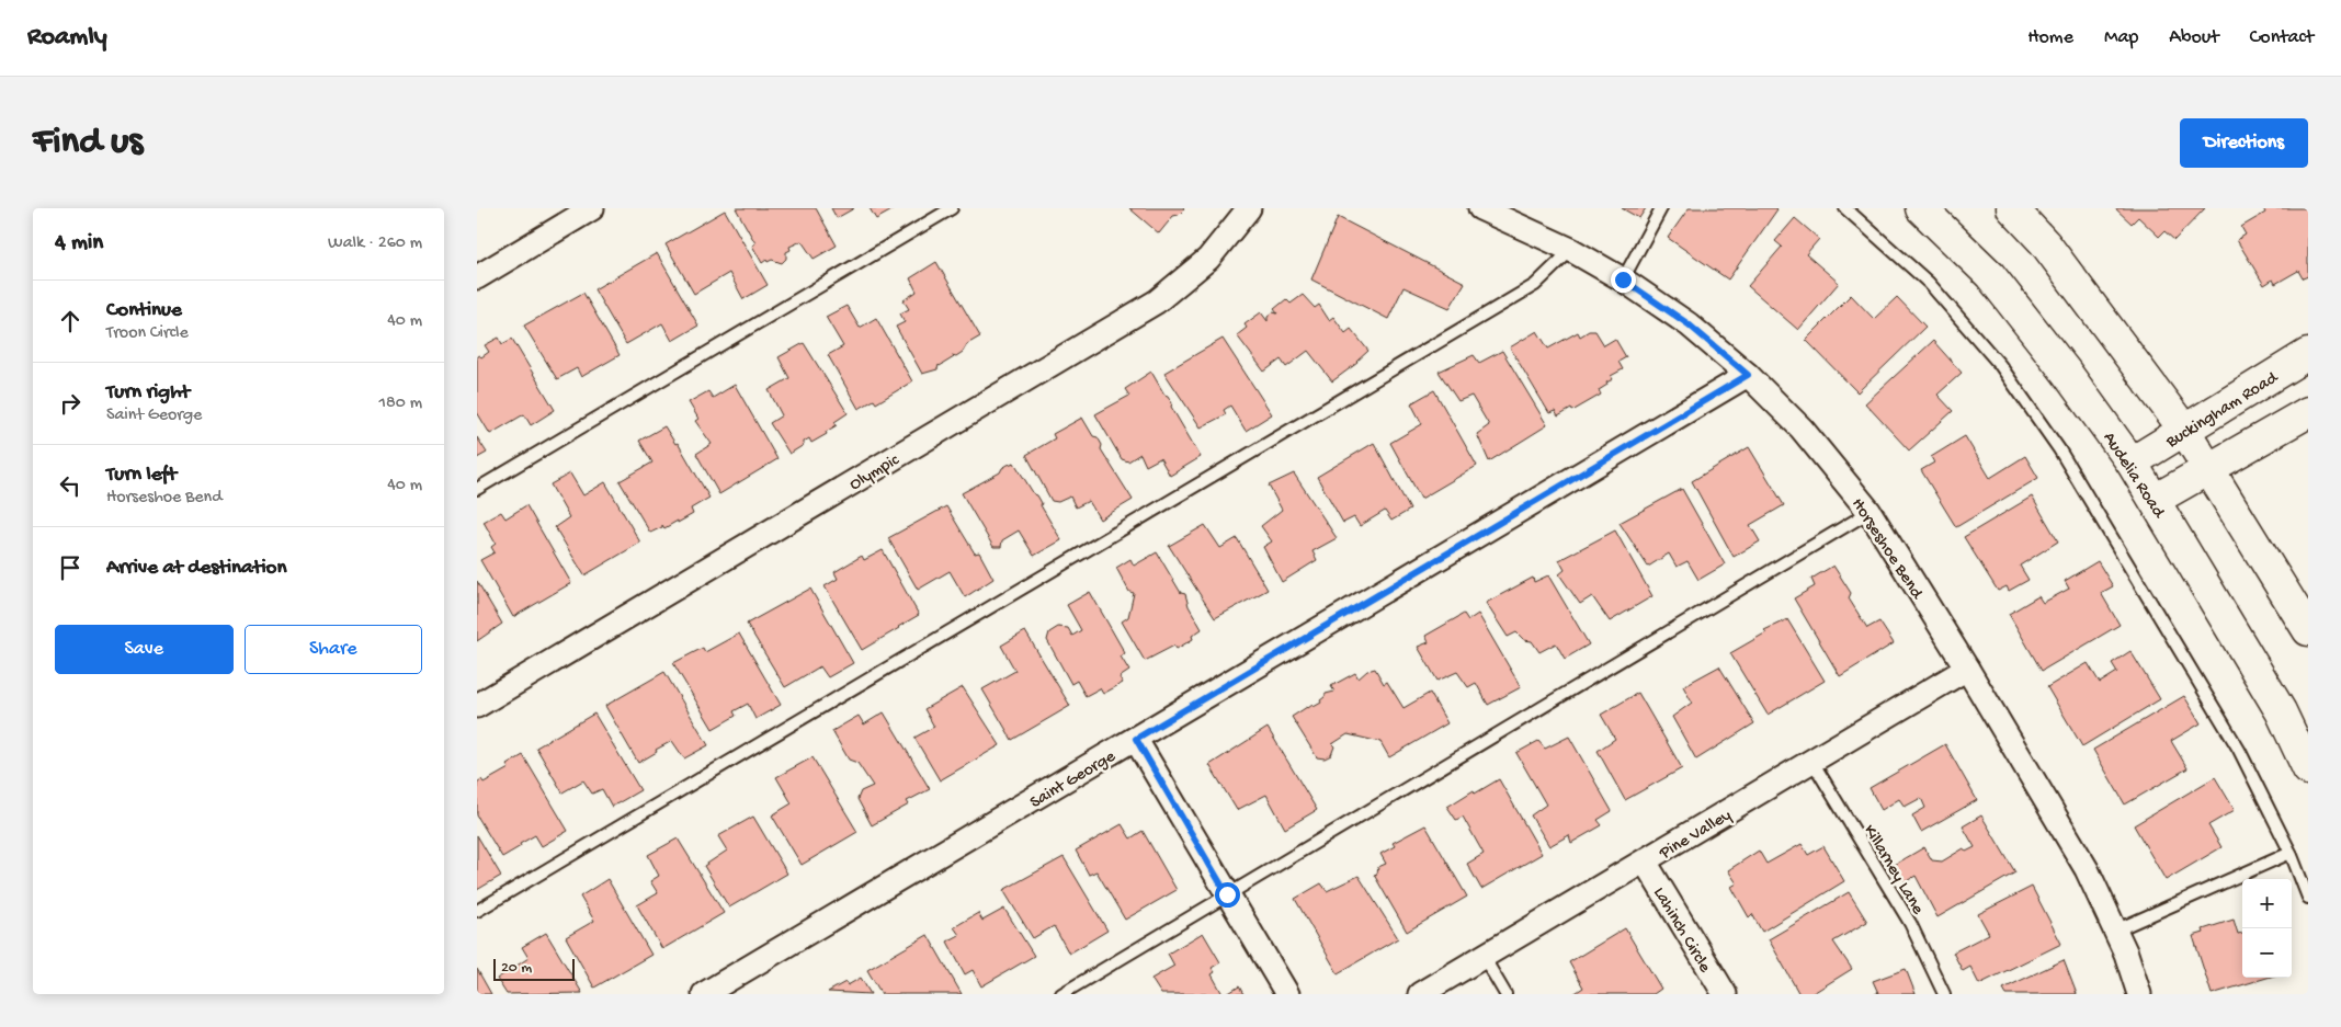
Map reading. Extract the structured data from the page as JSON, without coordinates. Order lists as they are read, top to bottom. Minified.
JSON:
{"streets":{"main road":["Buckingham Road","Audelia Road"],"street":["Olympic","Horseshoe Bend","Saint George","Pine Valley","Lahinch Circle"],"lane":["Killarney Lane"]},"crossings":[["Buckingham Road","Audelia Road"],["Horseshoe Bend","Saint George"],["Horseshoe Bend","Pine Valley"],["Pine Valley","Killarney Lane"],["Pine Valley","Lahinch Circle"]],"scale_bar":"20 m","page":{"header":"Roamly","nav":["Home","Map","About","Contact"],"buttons":["Directions",["Save","Share"]],"title":"Find us","heading":["4 min","Walk · 260 m"],"list":[["Continue","Troon Circle","40 m"],["Turn right","Saint George","180 m"],["Turn left","Horseshoe Bend","40 m"],"Arrive at destination"],"map_buttons":["+","−"],"scale":"20 m"}}
